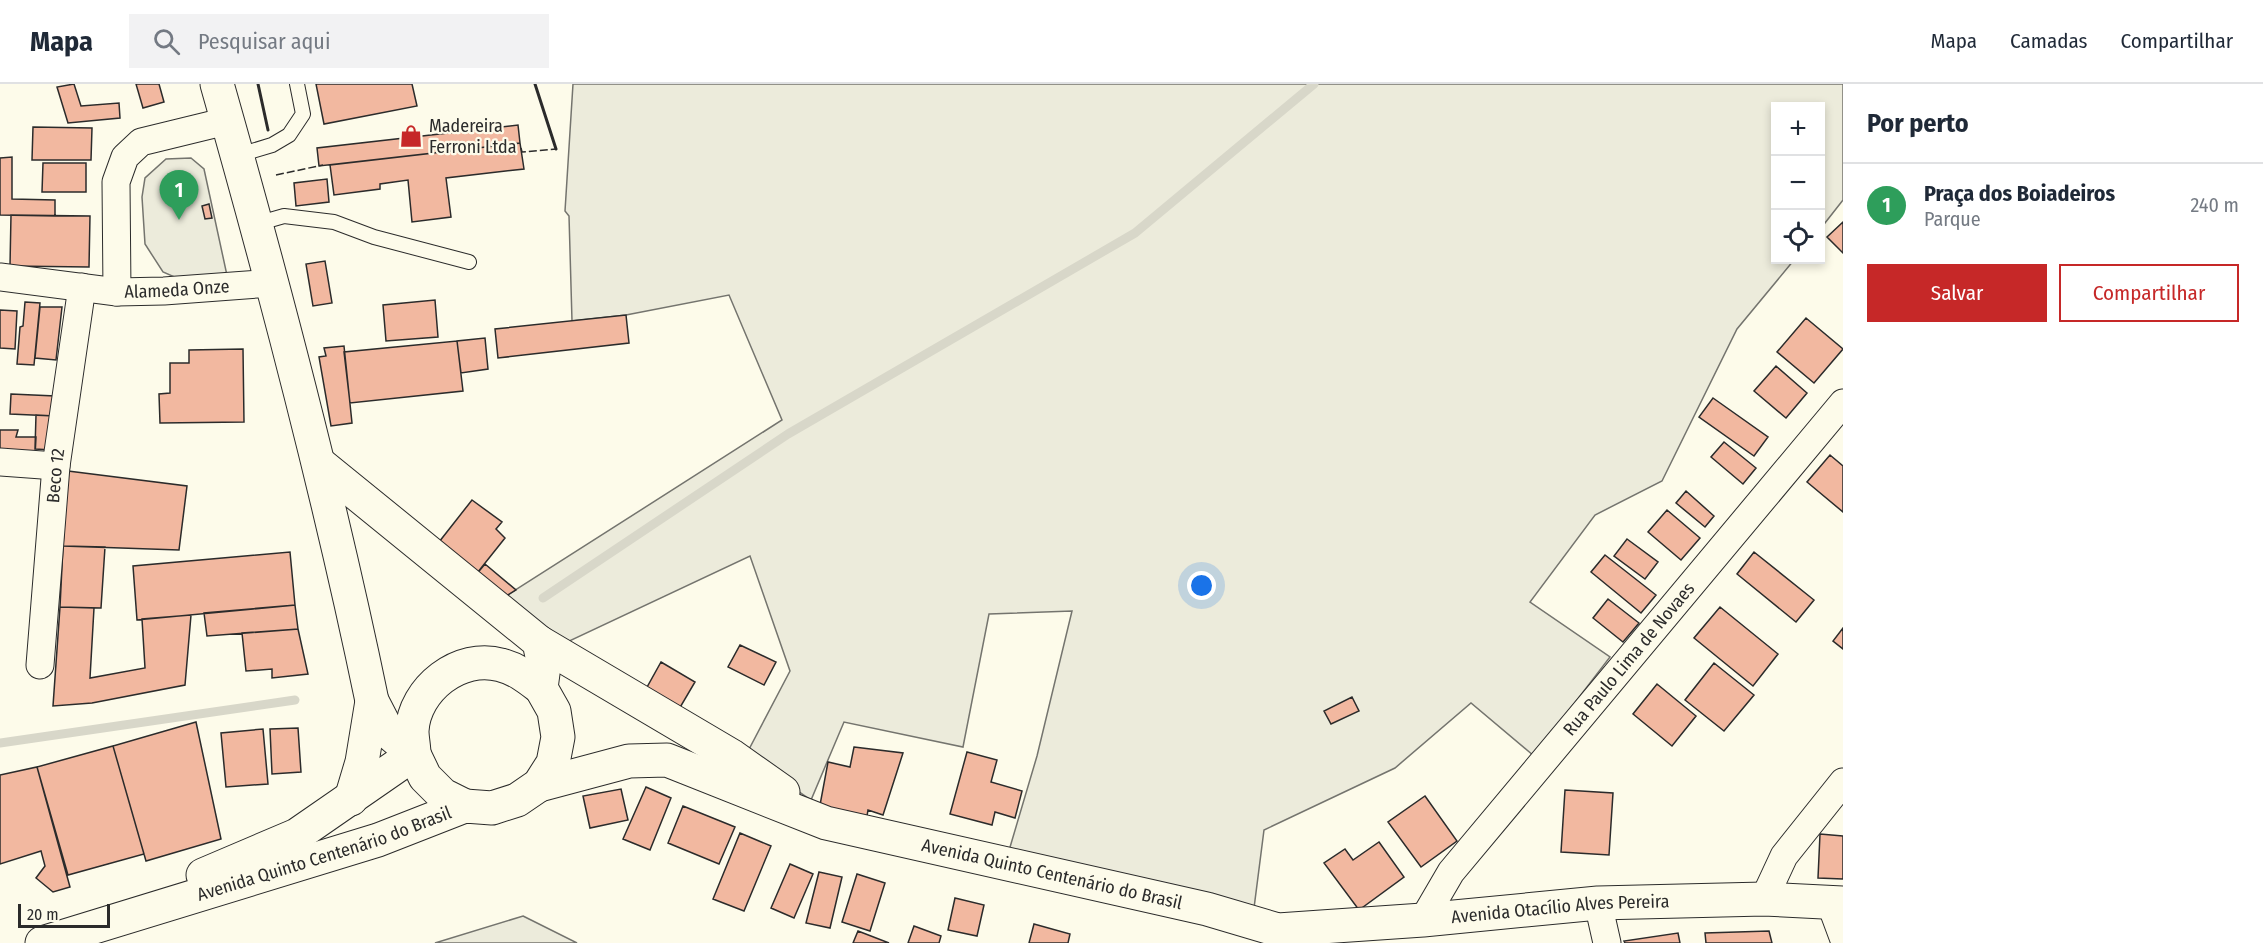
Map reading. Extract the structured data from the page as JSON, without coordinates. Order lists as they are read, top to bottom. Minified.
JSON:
{"streets":{"main road":["Avenida Quinto Centenário do Brasil","Avenida Otacílio Alves Pereira"],"street":["Alameda Onze","Beco 12","Rua Paulo Lima de Novaes"]},"crossings":[["Alameda Onze","Beco 12"],["Rua Paulo Lima de Novaes","Avenida Otacílio Alves Pereira"],["Avenida Quinto Centenário do Brasil","Avenida Otacílio Alves Pereira"]],"places":{"shop":["Madereira Ferroni Ltda"]},"scale_bar":"20 m","page":{"header":"Mapa","search":"Pesquisar aqui","nav":["Mapa","Camadas","Compartilhar"],"heading":"Por perto","map_buttons":["+","−"],"list":[{"mark":"1","name":"Praça dos Boiadeiros","note":"Parque","value":"240 m"}],"pins":"1","buttons":["Salvar","Compartilhar"],"scale":"20 m"}}
